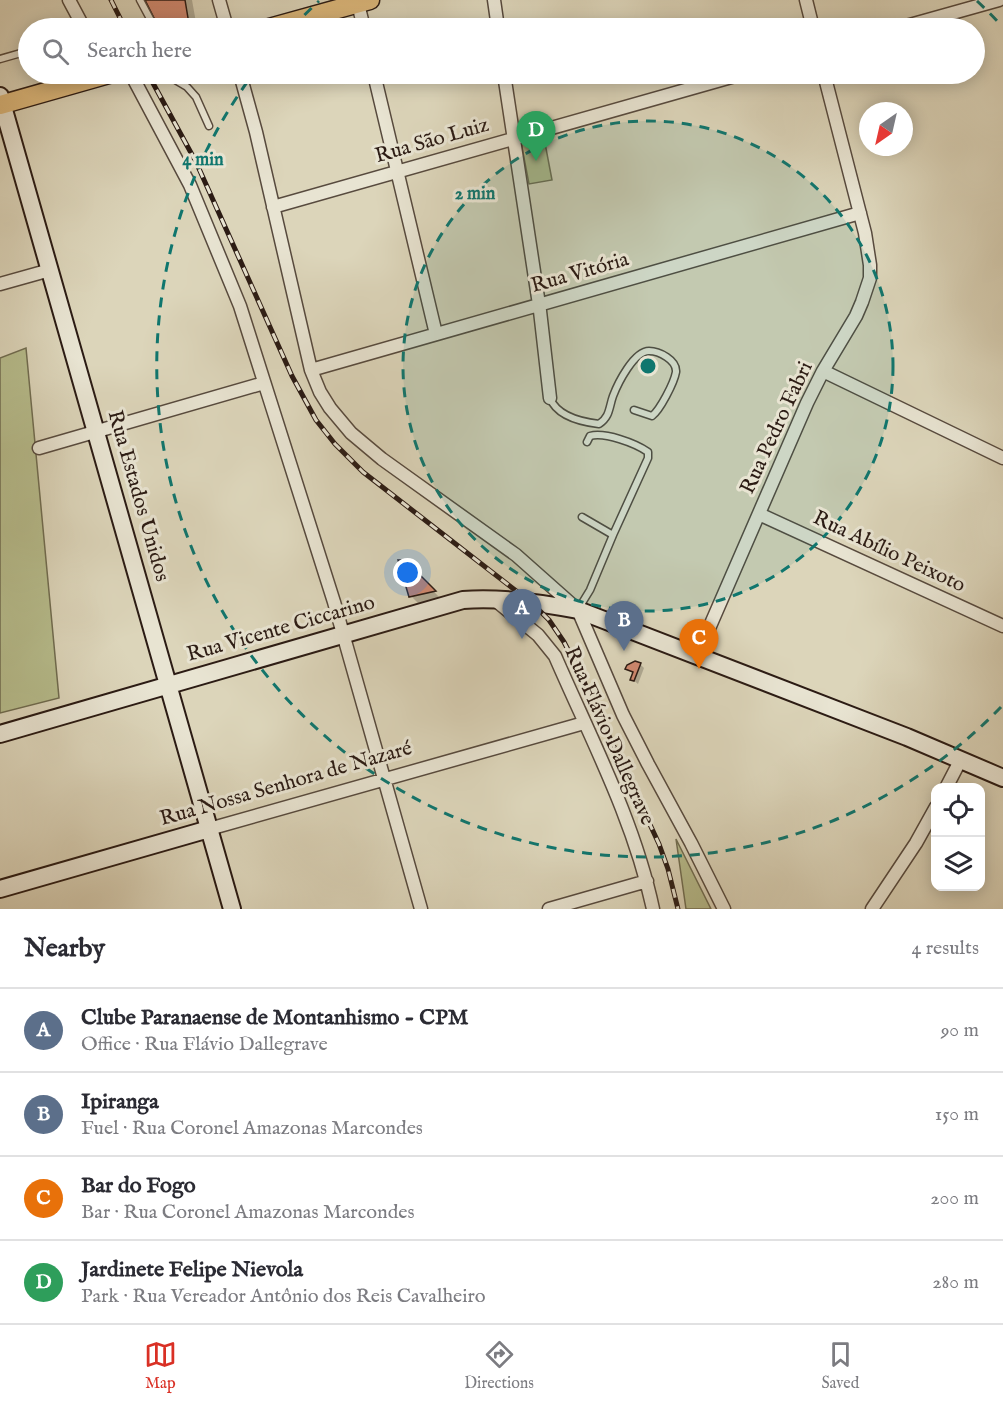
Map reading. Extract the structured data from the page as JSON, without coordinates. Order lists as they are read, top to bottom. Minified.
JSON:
{"streets":{"street":["Rua São Luiz","Rua Vitória","Rua Pedro Fabri","Rua Estados Unidos","Rua Abílio Peixoto","Rua Vicente Ciccarino","Rua Flávio Dallegrave","Rua Nossa Senhora de Nazaré"]},"crossings":[["Rua Vitória","Rua Pedro Fabri"],["Rua Pedro Fabri","Rua Abílio Peixoto"],["Rua Pedro Fabri","Rua Vicente Ciccarino"],["Rua Estados Unidos","Rua Vicente Ciccarino"],["Rua Estados Unidos","Rua Nossa Senhora de Nazaré"],["Rua Vicente Ciccarino","Rua Flávio Dallegrave"],["Rua Flávio Dallegrave","Rua Nossa Senhora de Nazaré"]],"north":"bottom left","page":{"search":"Search here","pins":["D","A","B","C"],"heading":["Nearby","4 results"],"list":[{"mark":"A","name":"Clube Paranaense de Montanhismo - CPM","note":"Office · Rua Flávio Dallegrave","value":"90 m"},{"mark":"B","name":"Ipiranga","note":"Fuel · Rua Coronel Amazonas Marcondes","value":"150 m"},{"mark":"C","name":"Bar do Fogo","note":"Bar · Rua Coronel Amazonas Marcondes","value":"200 m"},{"mark":"D","name":"Jardinete Felipe Nievola","note":"Park · Rua Vereador Antônio dos Reis Cavalheiro","value":"280 m"}],"nav":["Map","Directions","Saved"]},"rings":["4 min","2 min"]}
